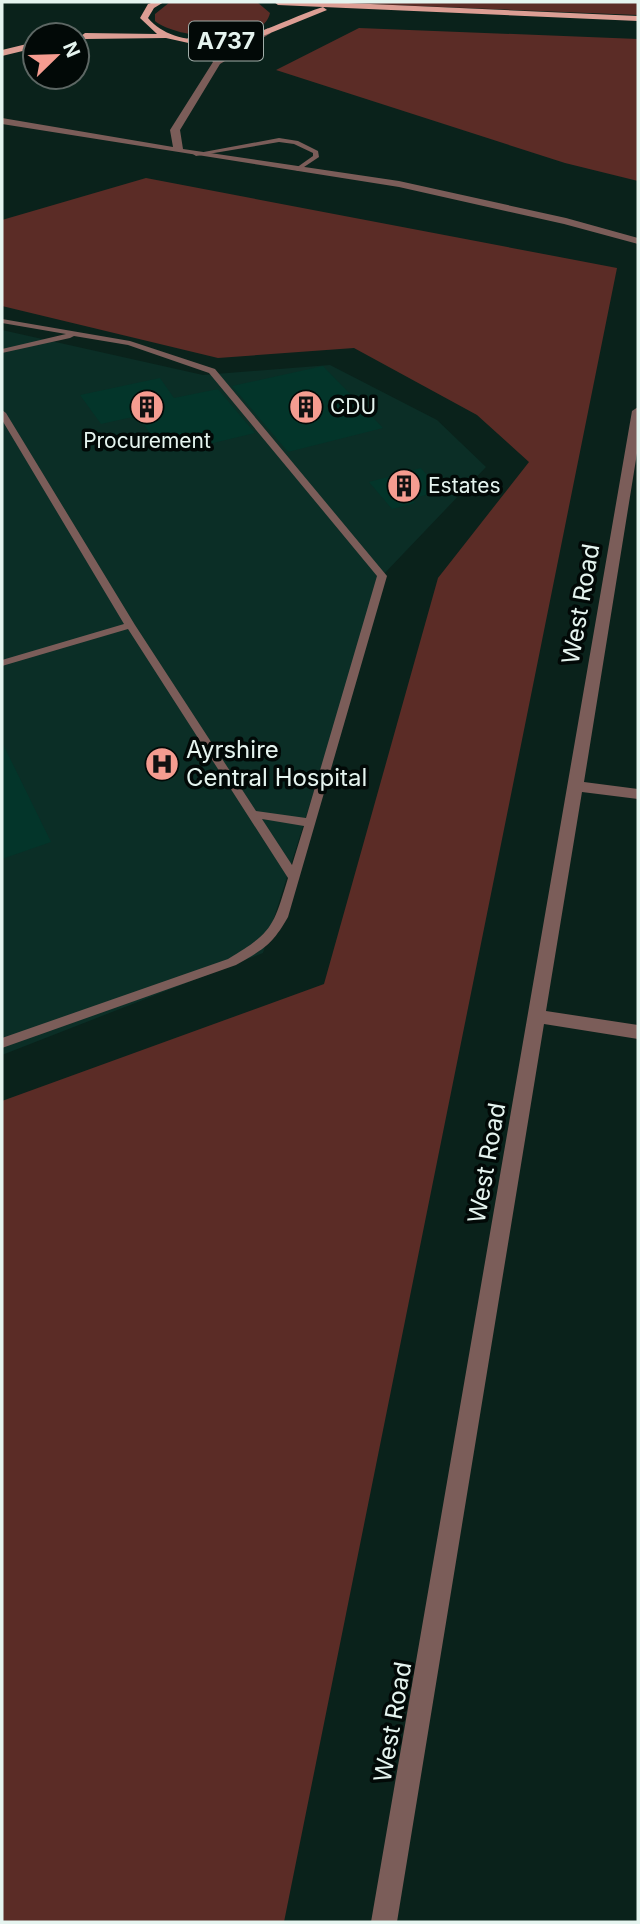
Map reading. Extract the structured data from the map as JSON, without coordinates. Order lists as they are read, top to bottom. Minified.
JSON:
{"streets":{"main road":["A737"],"street":["West Road"]},"places":{"building":["Procurement","CDU","Estates"],"hospital":["Ayrshire Central Hospital"]},"north":"top right"}
